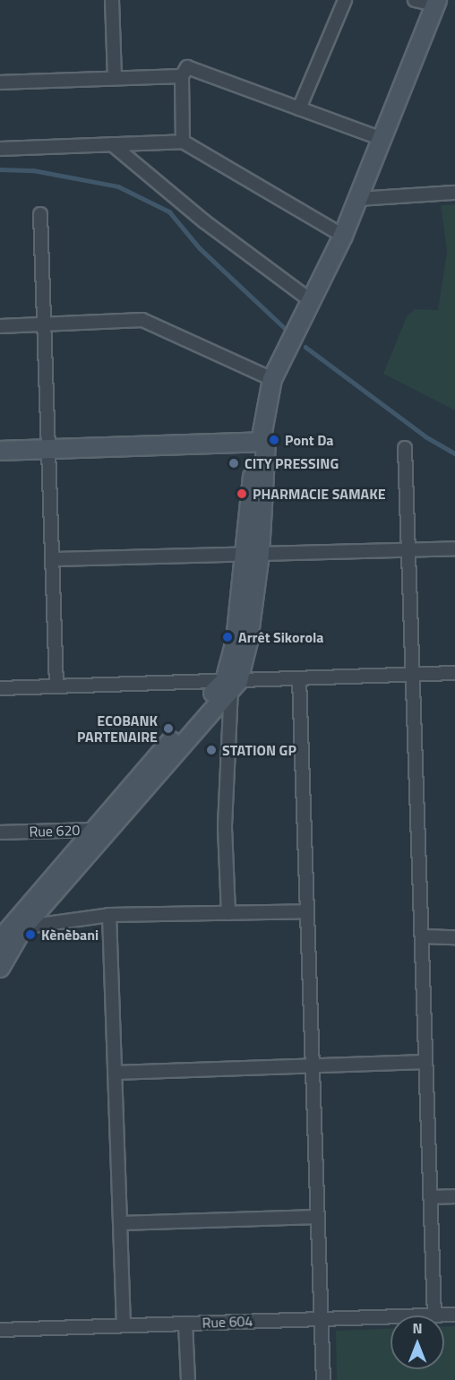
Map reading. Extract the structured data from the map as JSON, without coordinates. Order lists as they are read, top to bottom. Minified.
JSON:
{"streets":{"street":["Rue 620","Rue 604"]},"places":["Pont Da","CITY PRESSING","PHARMACIE SAMAKE","Arrêt Sikorola","ECOBANK PARTENAIRE","STATION GP","Kènèbani"],"north":"top"}
